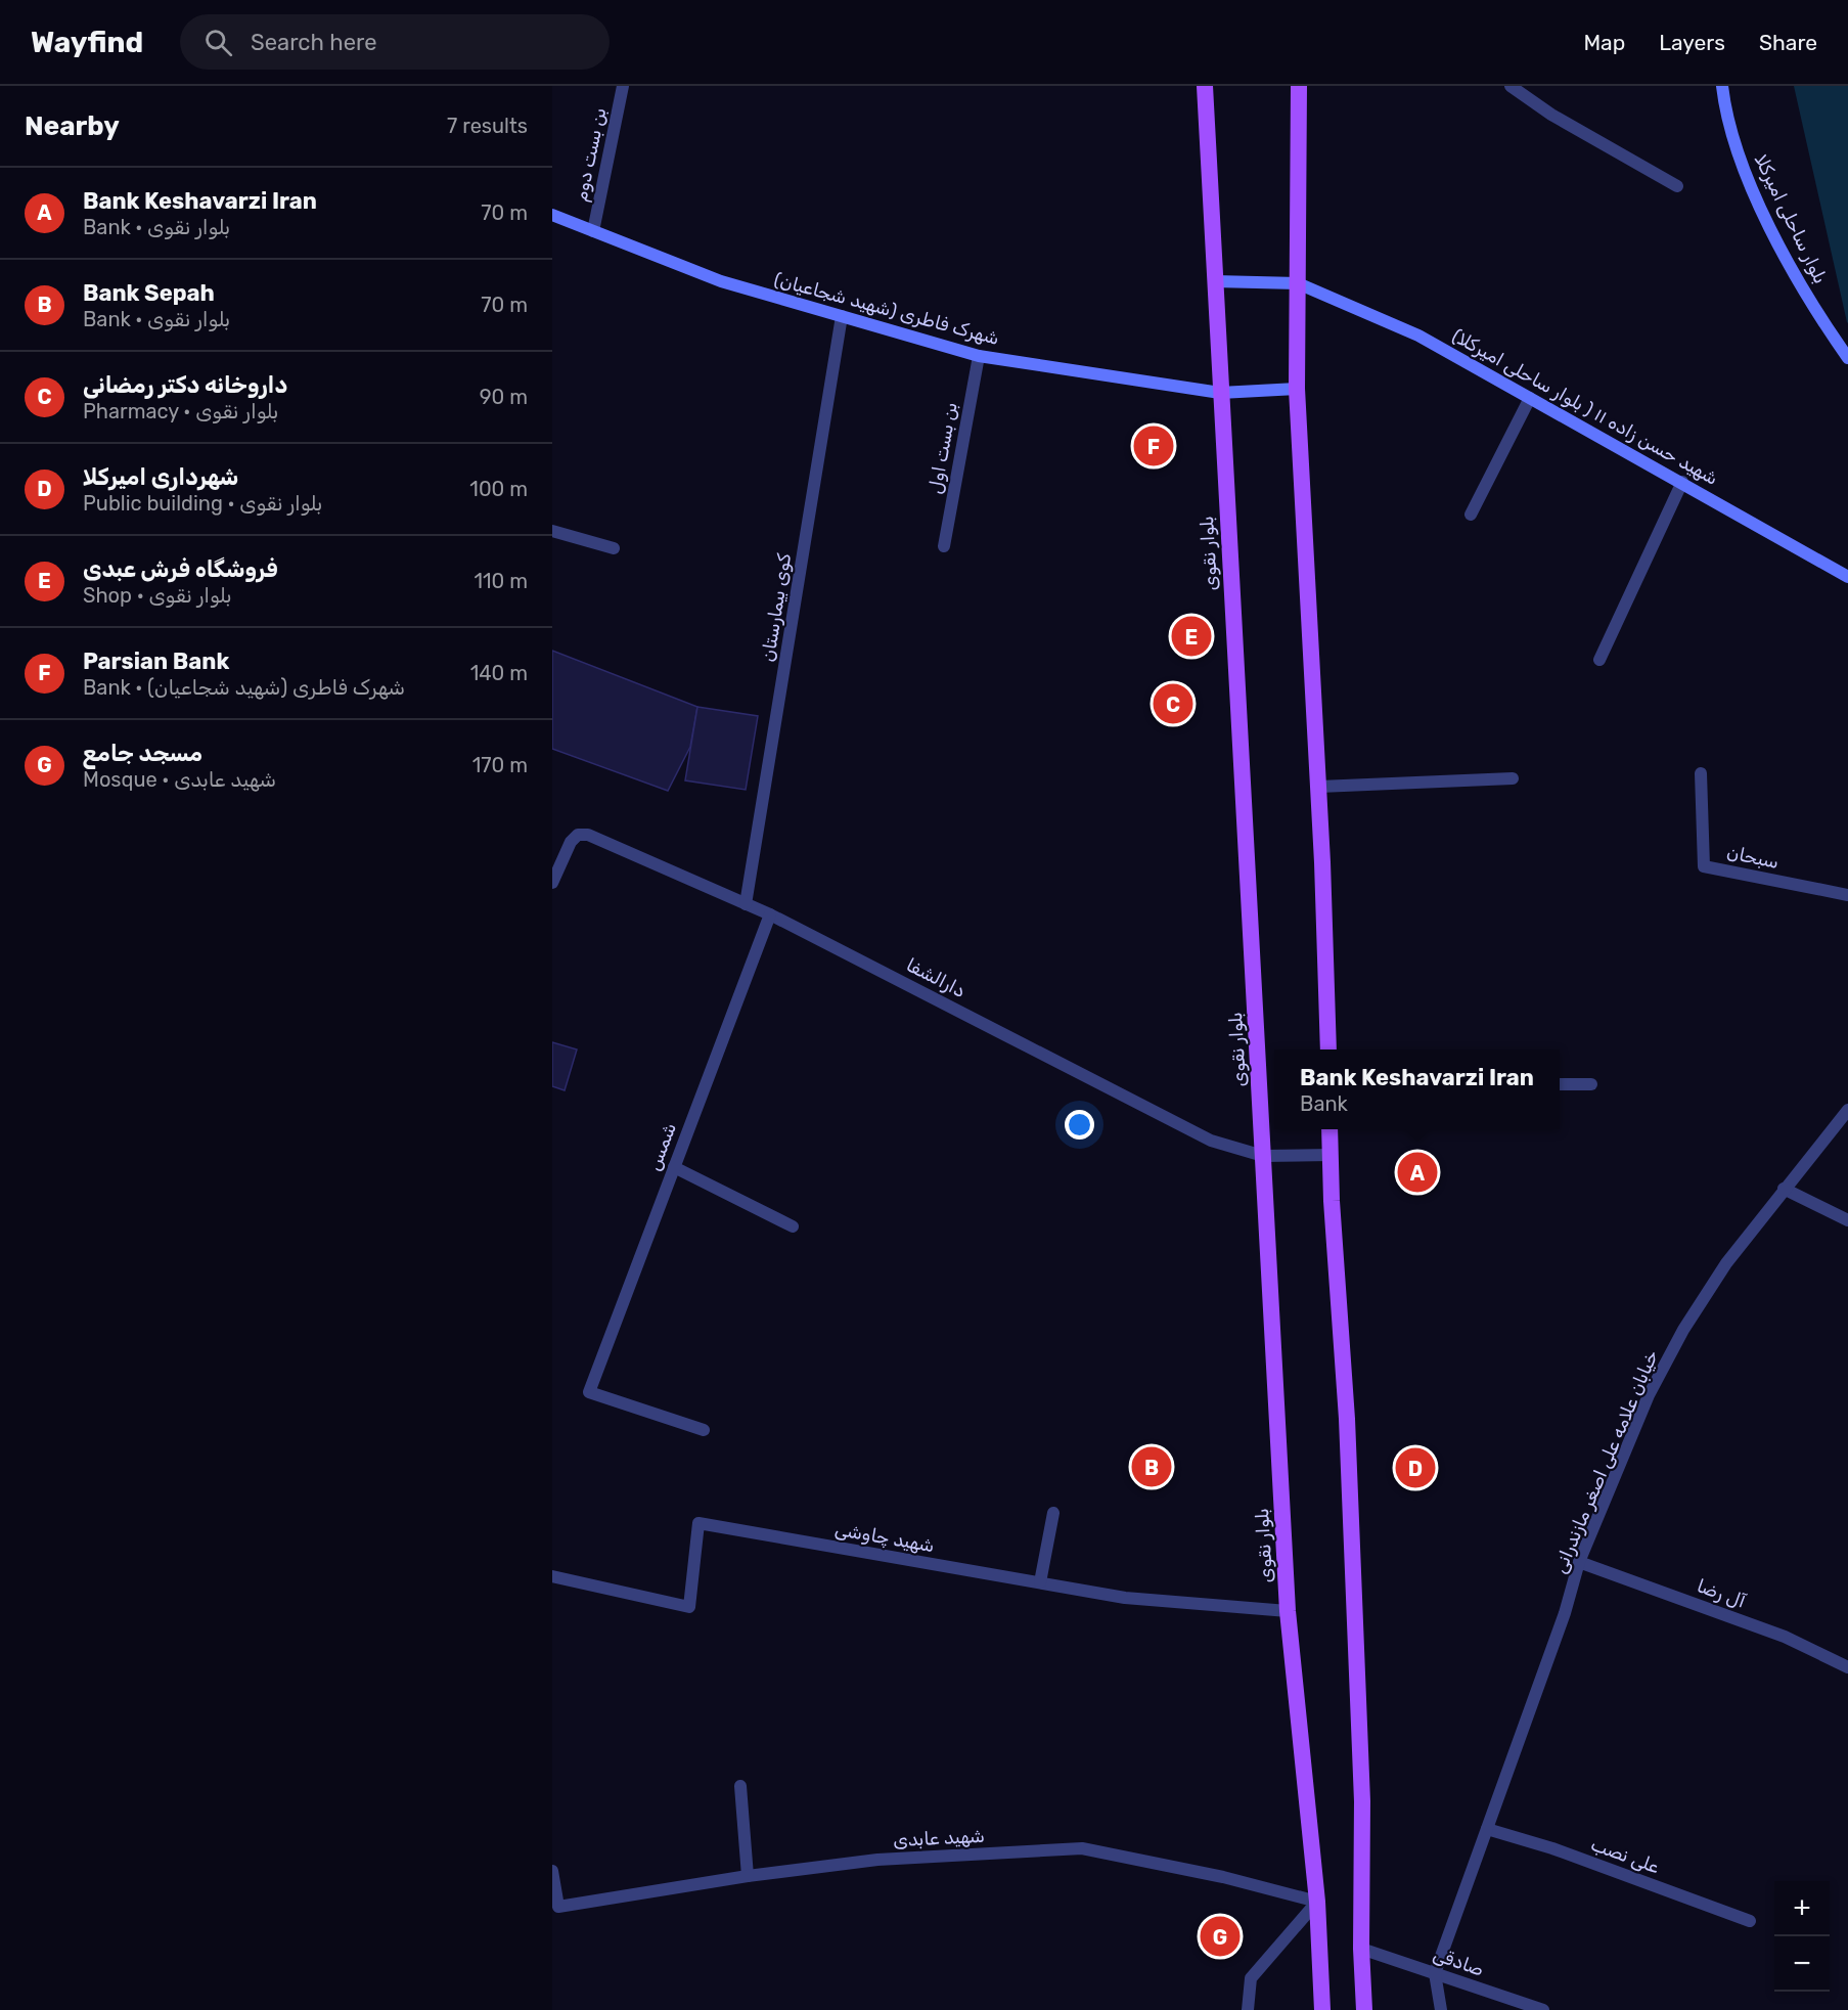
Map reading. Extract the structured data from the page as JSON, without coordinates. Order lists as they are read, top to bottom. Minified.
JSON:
{"streets":{"main road":["بلوار ساحلی امیرکلا","شهرک فاطری (شهید شجاعیان)","شهید حسن زاده ۱۱ ( بلوار ساحلی امیرکلا)","بلوار نقوی"],"street":["بن بست دوم","بن بست اول","کوی بیمارستان","سبحان","دارالشفا","شمس","خیابان علامه علی اصغر مازندرانی","شهید چاوشی","آل رضا","شهید عابدی","علی نصب","صادقی"]},"crossings":[["بن بست دوم","شهرک فاطری (شهید شجاعیان)"],["شهرک فاطری (شهید شجاعیان)","بن بست اول"],["شهرک فاطری (شهید شجاعیان)","بلوار نقوی"],["شهرک فاطری (شهید شجاعیان)","کوی بیمارستان"],["بلوار نقوی","دارالشفا"],["بلوار نقوی","شهید چاوشی"],["بلوار نقوی","شهید عابدی"],["کوی بیمارستان","دارالشفا"],["دارالشفا","شمس"],["خیابان علامه علی اصغر مازندرانی","آل رضا"],["خیابان علامه علی اصغر مازندرانی","علی نصب"],["خیابان علامه علی اصغر مازندرانی","صادقی"]],"page":{"header":"Wayfind","search":"Search here","nav":["Map","Layers","Share"],"heading":["Nearby","7 results"],"list":[{"mark":"A","name":"Bank Keshavarzi Iran","note":"Bank · بلوار نقوی","value":"70 m"},{"mark":"B","name":"Bank Sepah","note":"Bank · بلوار نقوی","value":"70 m"},{"mark":"C","name":"داروخانه دکتر رمضانی","note":"Pharmacy · بلوار نقوی","value":"90 m"},{"mark":"D","name":"شهرداری امیرکلا","note":"Public building · بلوار نقوی","value":"100 m"},{"mark":"E","name":"فروشگاه فرش عبدی","note":"Shop · بلوار نقوی","value":"110 m"},{"mark":"F","name":"Parsian Bank","note":"Bank · شهرک فاطری (شهید شجاعیان)","value":"140 m"},{"mark":"G","name":"مسجد جامع","note":"Mosque · شهید عابدی","value":"170 m"}],"pins":["F","E","C","A","B","D","G"],"popup":["Bank Keshavarzi Iran","Bank"],"map_buttons":["+","−"]}}
